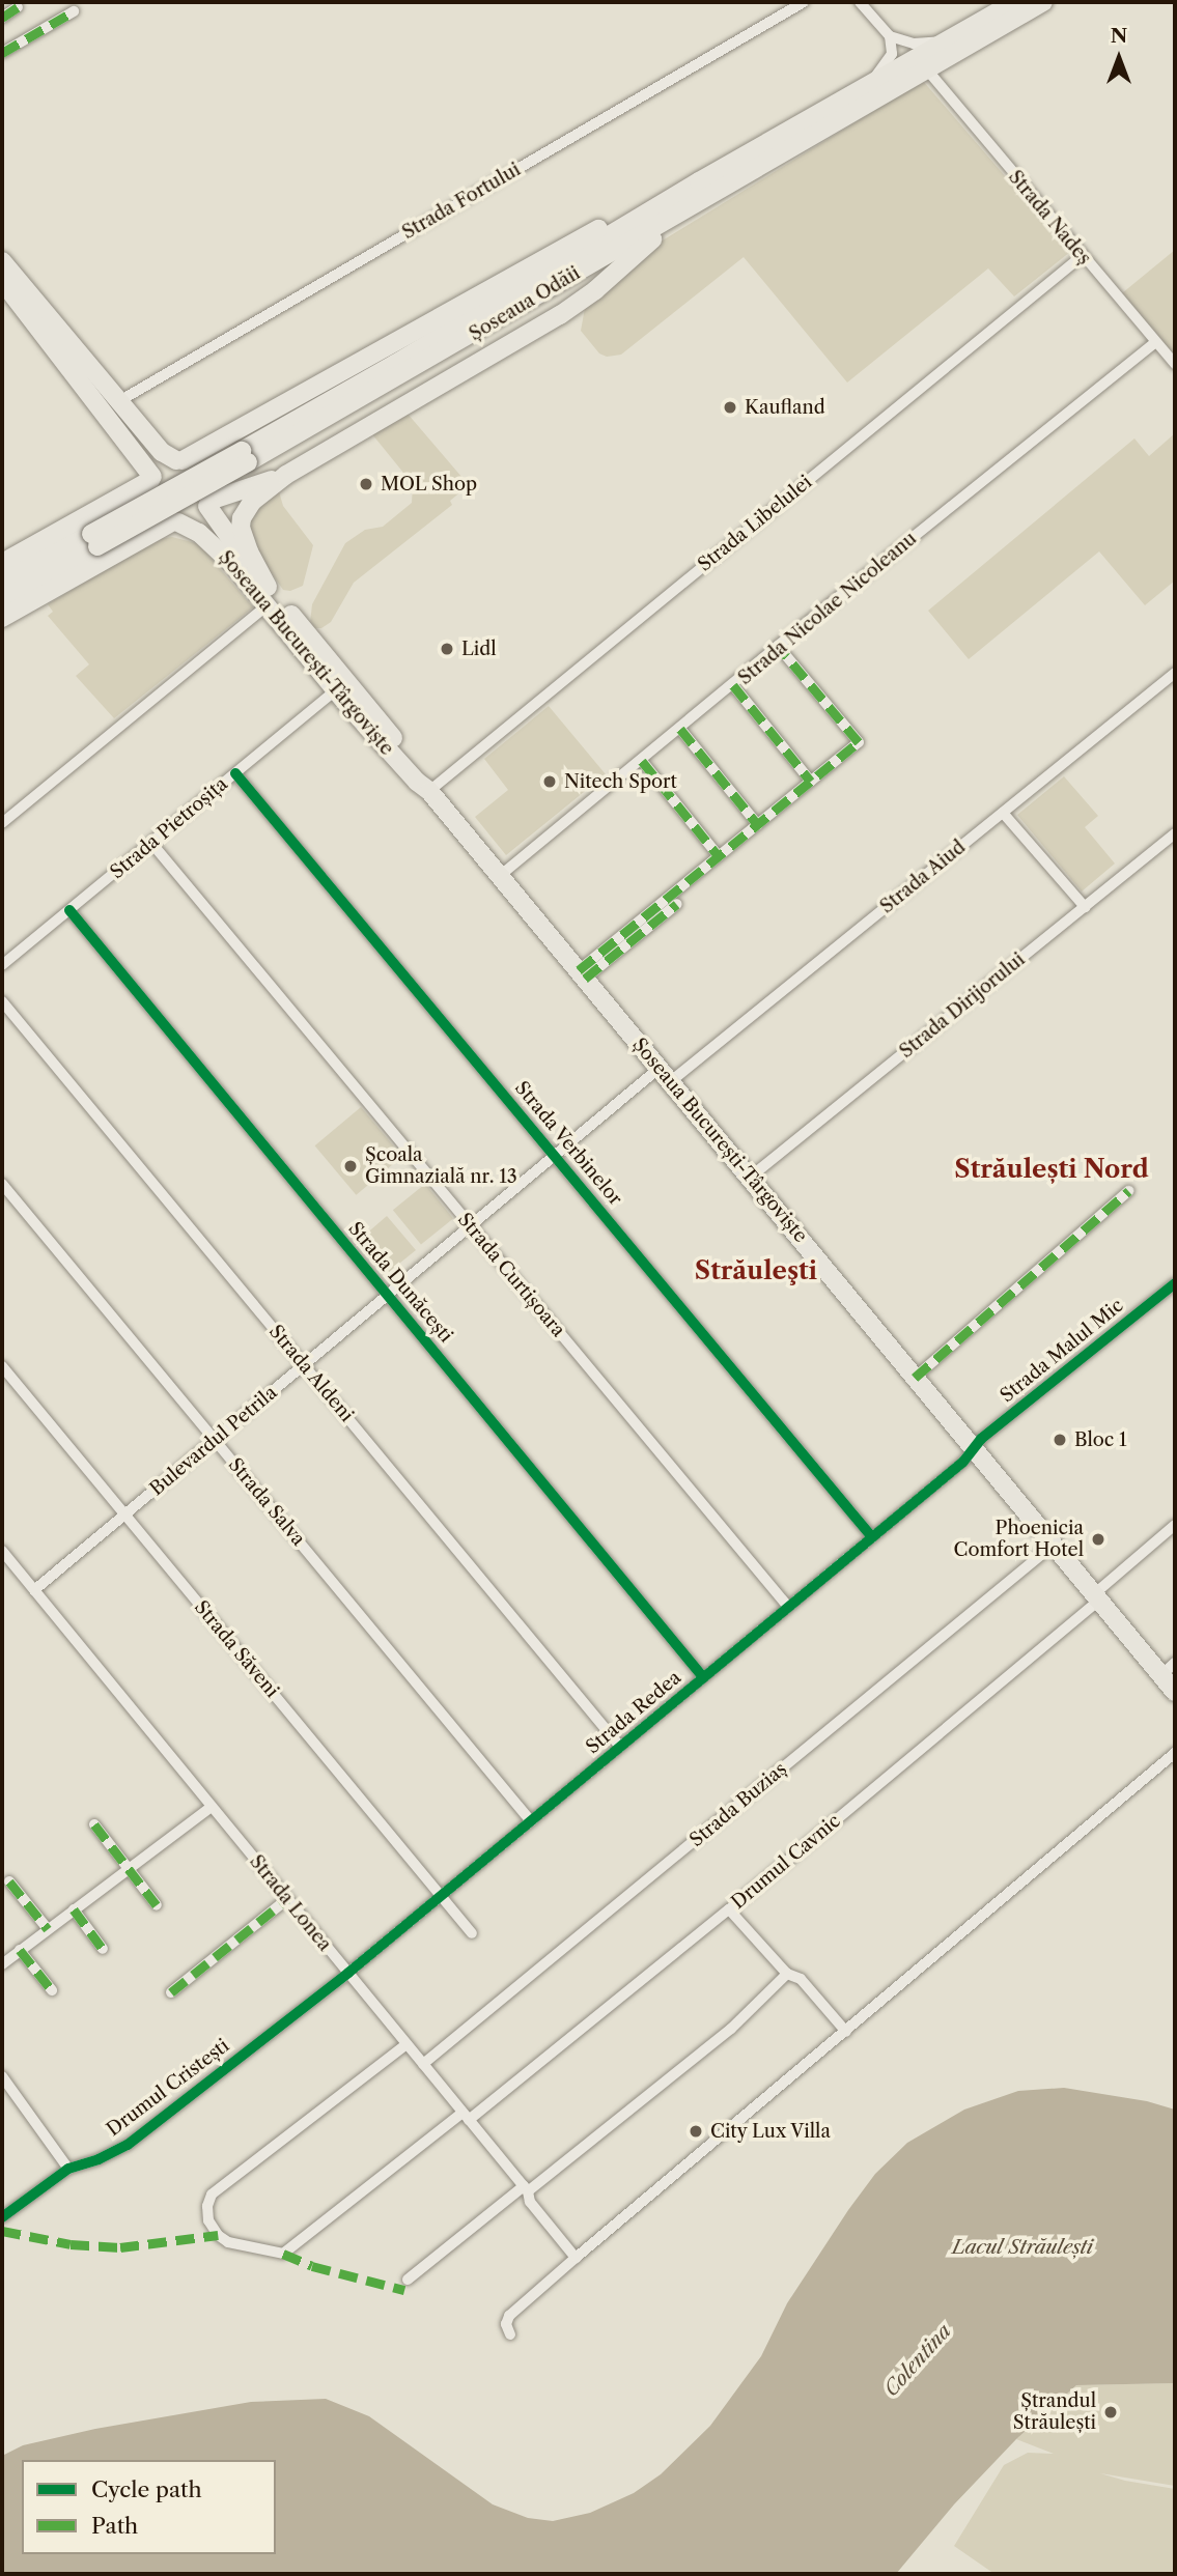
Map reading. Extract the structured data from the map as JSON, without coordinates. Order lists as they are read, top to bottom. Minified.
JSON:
{"streets":{"main road":["Șoseaua Odăii","Șoseaua București-Târgoviște"],"street":["Strada Fortului","Strada Nadeș","Strada Libelulei","Strada Nicolae Nicoleanu","Strada Pietroșița","Strada Aiud","Strada Dirijorului","Strada Verbinelor","Strada Curtișoara","Strada Dunăcești","Strada Malul Mic","Strada Aldeni","Bulevardul Petrila","Strada Salva","Strada Săveni","Strada Redea","Strada Buziaș","Drumul Cavnic","Strada Lonea","Drumul Cristești"]},"crossings":[["Strada Nadeș","Șoseaua Odăii"],["Strada Nadeș","Strada Libelulei"],["Strada Nadeș","Strada Nicolae Nicoleanu"],["Strada Libelulei","Șoseaua București-Târgoviște"],["Strada Nicolae Nicoleanu","Șoseaua București-Târgoviște"],["Șoseaua București-Târgoviște","Strada Pietroșița"],["Șoseaua București-Târgoviște","Strada Aiud"],["Șoseaua București-Târgoviște","Strada Dirijorului"],["Șoseaua București-Târgoviște","Strada Malul Mic"],["Șoseaua București-Târgoviște","Bulevardul Petrila"],["Șoseaua București-Târgoviște","Strada Redea"],["Șoseaua București-Târgoviște","Strada Buziaș"],["Șoseaua București-Târgoviște","Drumul Cavnic"],["Strada Pietroșița","Strada Verbinelor"],["Strada Pietroșița","Strada Curtișoara"],["Strada Pietroșița","Strada Dunăcești"],["Strada Aiud","Bulevardul Petrila"],["Strada Verbinelor","Bulevardul Petrila"],["Strada Verbinelor","Strada Redea"],["Strada Curtișoara","Bulevardul Petrila"],["Strada Curtișoara","Strada Redea"],["Strada Dunăcești","Bulevardul Petrila"],["Strada Dunăcești","Strada Redea"],["Strada Malul Mic","Strada Redea"],["Strada Aldeni","Bulevardul Petrila"],["Strada Aldeni","Strada Redea"],["Bulevardul Petrila","Strada Salva"],["Bulevardul Petrila","Strada Săveni"],["Bulevardul Petrila","Strada Lonea"],["Strada Salva","Strada Redea"],["Strada Săveni","Strada Redea"],["Strada Redea","Strada Lonea"],["Strada Redea","Drumul Cristești"],["Strada Buziaș","Strada Lonea"],["Drumul Cavnic","Strada Lonea"],["Strada Lonea","Drumul Cristești"]],"districts":["Străulești Nord","Străuleşti"],"water":["Lacul Străulești","Colentina"],"places":["Kaufland","MOL Shop","Lidl","Nitech Sport","Școala Gimnazială nr. 13","Bloc 1","Phoenicia Comfort Hotel","City Lux Villa","Ștrandul Străulești"],"legend":["Cycle path","Path"],"north":"top"}
